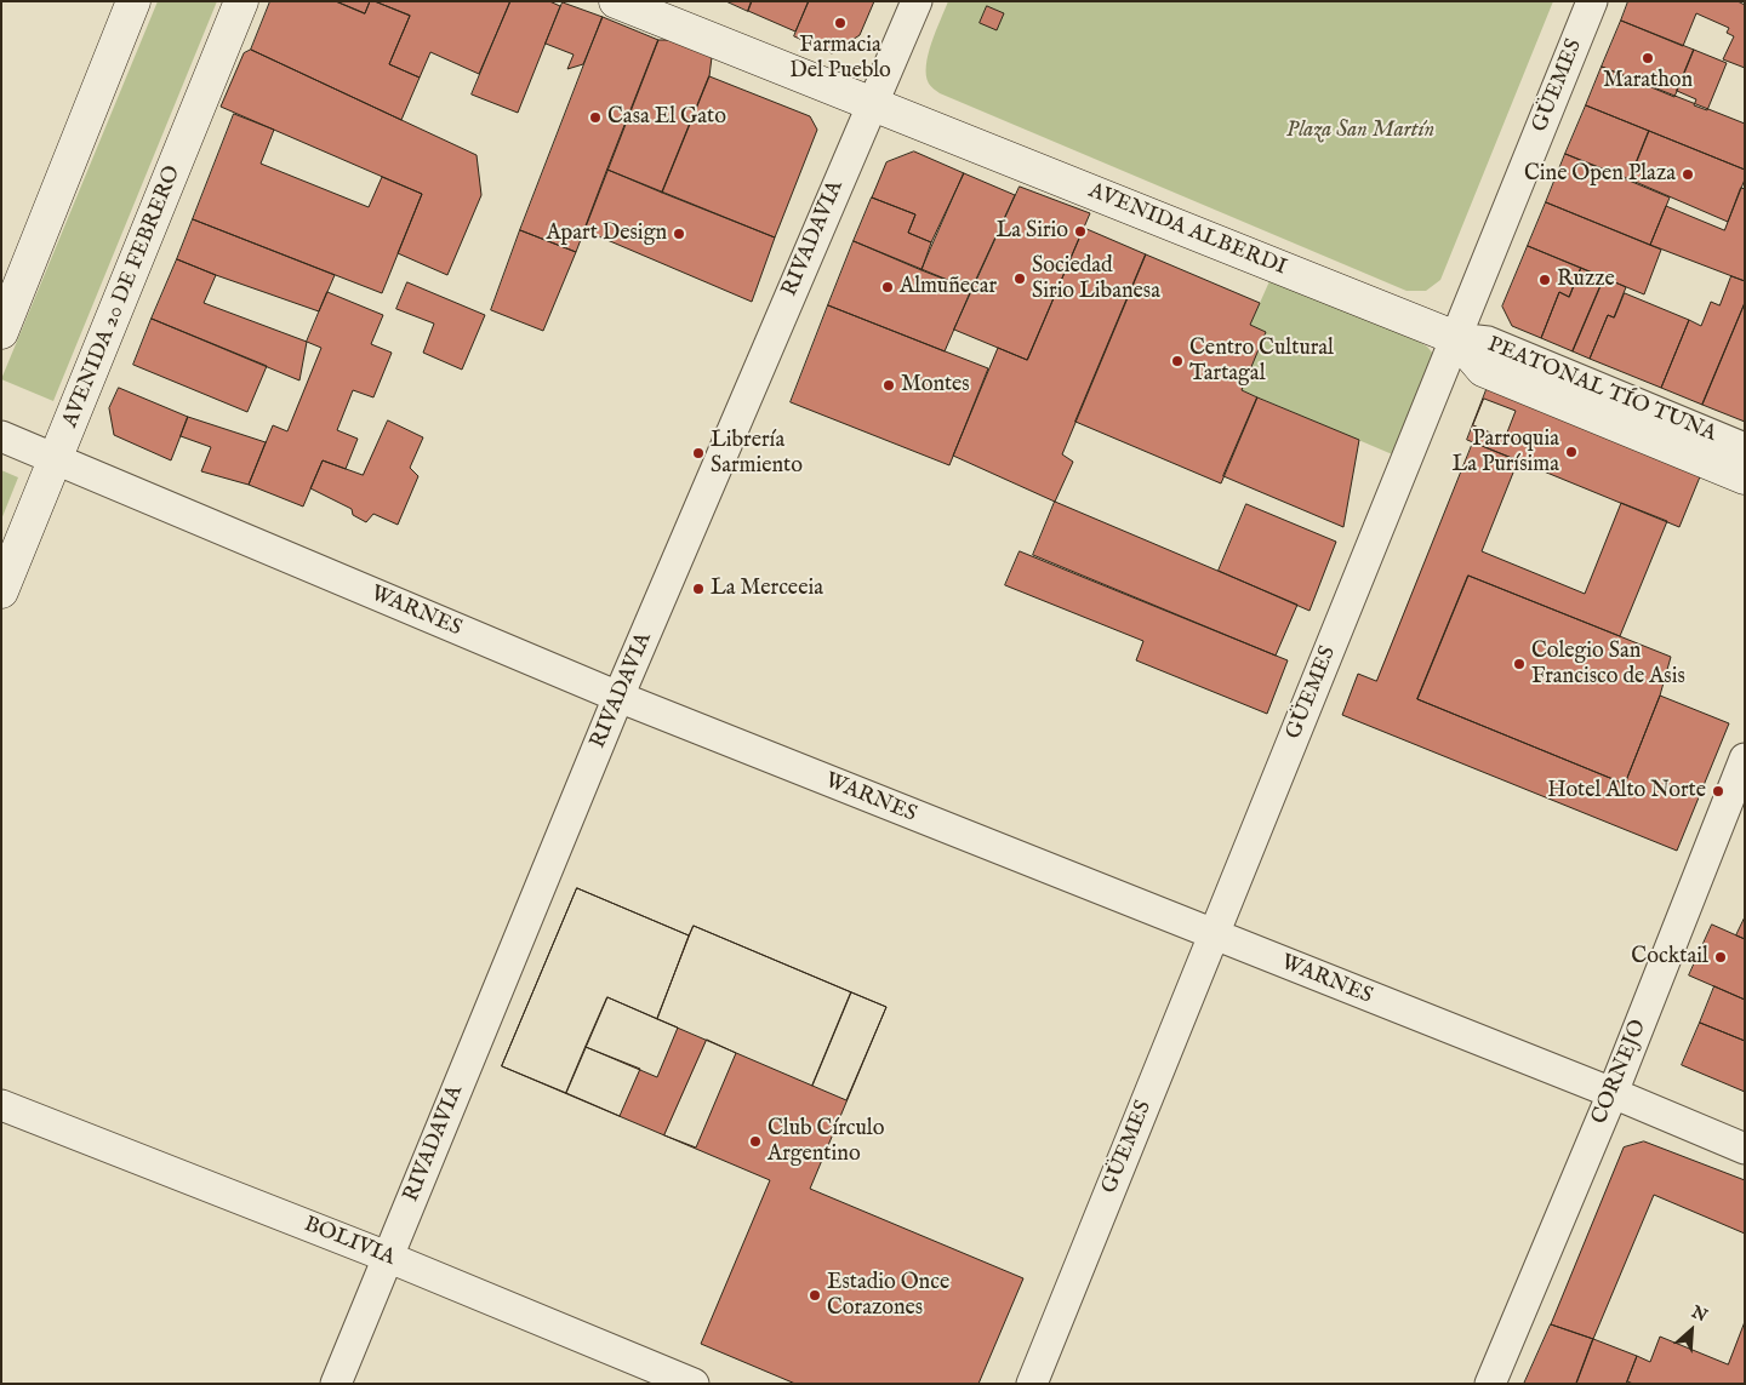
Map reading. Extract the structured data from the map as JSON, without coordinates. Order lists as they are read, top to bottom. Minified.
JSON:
{"streets":{"main road":["AVENIDA ALBERDI","AVENIDA 20 DE FEBRERO"],"street":["GÜEMES","RIVADAVIA","PEATONAL TÍO TUNA","WARNES","CORNEJO","BOLIVIA"]},"crossings":[["GÜEMES","AVENIDA ALBERDI"],["GÜEMES","PEATONAL TÍO TUNA"],["GÜEMES","WARNES"],["AVENIDA ALBERDI","RIVADAVIA"],["AVENIDA ALBERDI","PEATONAL TÍO TUNA"],["RIVADAVIA","WARNES"],["RIVADAVIA","BOLIVIA"],["AVENIDA 20 DE FEBRERO","WARNES"],["WARNES","CORNEJO"]],"parks":["Plaza San Martín"],"places":["Farmacia Del Pueblo","Marathon","Casa El Gato","Cine Open Plaza","La Sirio","Apart Design","Sociedad Sirio Libanesa","Ruzze","Almuñecar","Centro Cultural Tartagal","Montes","Parroquia La Purísima","Librería Sarmiento","La Merceeia","Colegio San Francisco de Asis","Hotel Alto Norte","Cocktail","Club Círculo Argentino","Estadio Once Corazones"],"north":"top right"}
